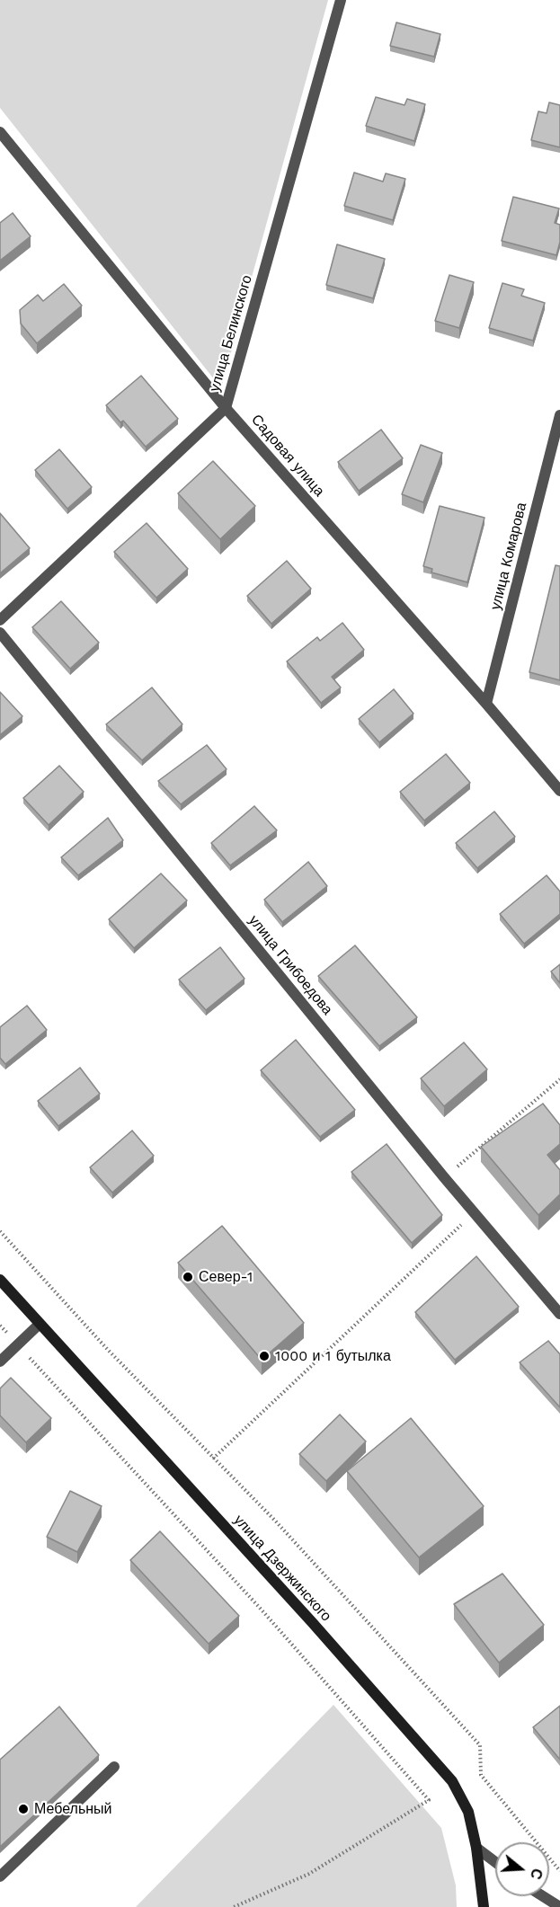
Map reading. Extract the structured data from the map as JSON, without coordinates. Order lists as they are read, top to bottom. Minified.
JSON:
{"streets":{"main road":["улица Дзержинского"],"street":["улица Белинского","Садовая улица","улица Комарова","улица Грибоедова"]},"crossings":[["улица Белинского","Садовая улица"],["Садовая улица","улица Комарова"]],"places":["Север-1","1000 и 1 бутылка","Мебельный"],"north":"right"}
